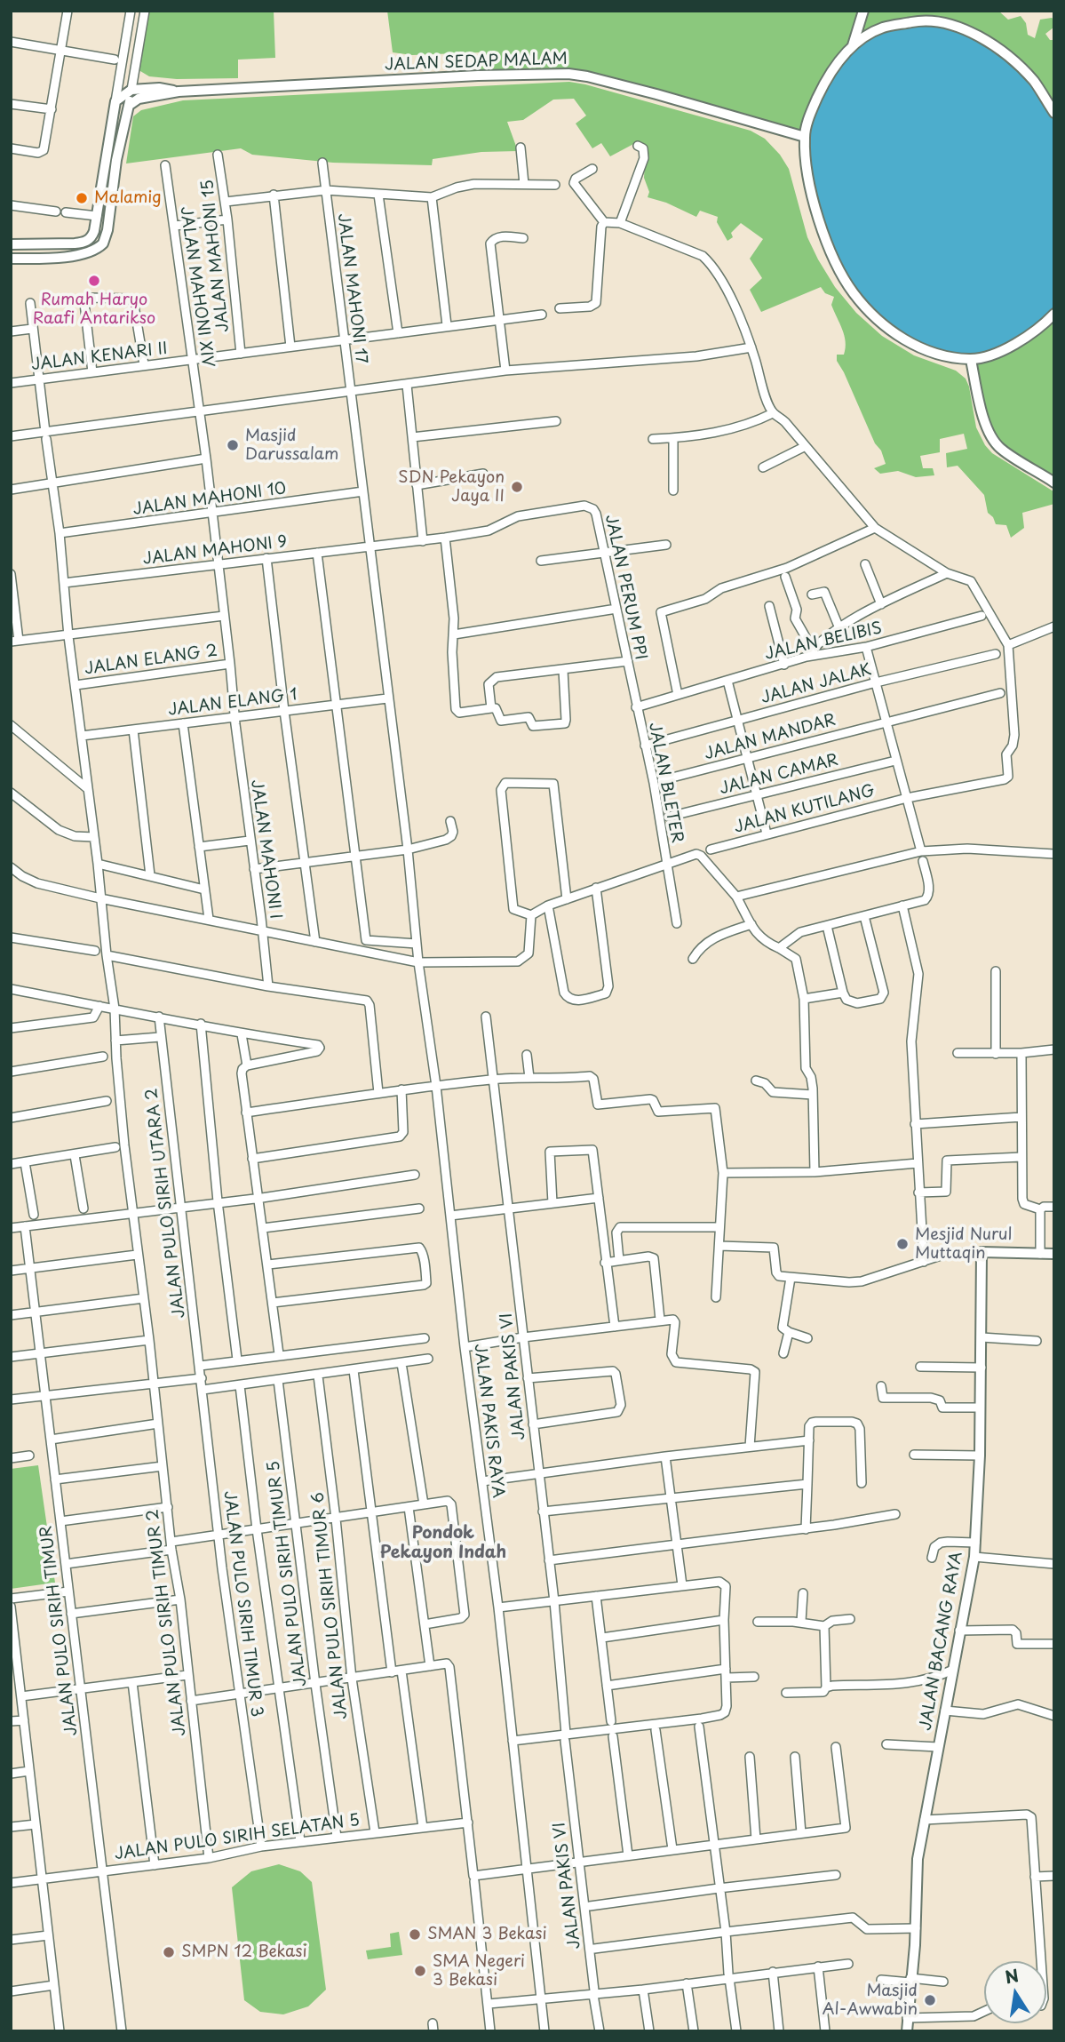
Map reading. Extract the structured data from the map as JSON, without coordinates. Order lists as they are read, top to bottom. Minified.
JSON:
{"streets":{"street":["JALAN SEDAP MALAM","JALAN MAHONI 15","JALAN MAHONI XIV","JALAN MAHONI 17","JALAN KENARI II","JALAN MAHONI 10","JALAN MAHONI 9","JALAN PERUM PPI","JALAN BELIBIS","JALAN ELANG 2","JALAN JALAK","JALAN ELANG 1","JALAN MANDAR","JALAN CAMAR","JALAN BLETER","JALAN KUTILANG","JALAN MAHONI I","JALAN PULO SIRIH UTARA 2","JALAN PAKIS VI","JALAN PAKIS RAYA","JALAN PULO SIRIH TIMUR 5","JALAN PULO SIRIH TIMUR 3","JALAN PULO SIRIH TIMUR 6","JALAN PULO SIRIH TIMUR 2","JALAN PULO SIRIH TIMUR","JALAN BACANG RAYA","JALAN PULO SIRIH SELATAN 5"]},"crossings":[["JALAN MAHONI 15","JALAN KENARI II"],["JALAN MAHONI XIV","JALAN KENARI II"],["JALAN MAHONI XIV","JALAN MAHONI 10"],["JALAN MAHONI XIV","JALAN MAHONI 9"],["JALAN MAHONI XIV","JALAN MAHONI I"],["JALAN MAHONI 17","JALAN KENARI II"],["JALAN MAHONI 17","JALAN MAHONI 10"],["JALAN MAHONI 17","JALAN MAHONI 9"],["JALAN MAHONI 17","JALAN ELANG 1"],["JALAN MAHONI 17","JALAN PAKIS RAYA"],["JALAN KENARI II","JALAN PULO SIRIH TIMUR 2"],["JALAN MAHONI 10","JALAN PULO SIRIH TIMUR 2"],["JALAN MAHONI 9","JALAN PERUM PPI"],["JALAN MAHONI 9","JALAN MAHONI I"],["JALAN MAHONI 9","JALAN PULO SIRIH TIMUR 2"],["JALAN PERUM PPI","JALAN BELIBIS"],["JALAN PERUM PPI","JALAN BLETER"],["JALAN BELIBIS","JALAN BLETER"],["JALAN ELANG 2","JALAN MAHONI I"],["JALAN ELANG 2","JALAN PULO SIRIH TIMUR 2"],["JALAN JALAK","JALAN BLETER"],["JALAN ELANG 1","JALAN MAHONI I"],["JALAN ELANG 1","JALAN PAKIS RAYA"],["JALAN ELANG 1","JALAN PULO SIRIH TIMUR 2"],["JALAN PULO SIRIH UTARA 2","JALAN PULO SIRIH TIMUR 3"],["JALAN PULO SIRIH TIMUR 5","JALAN PULO SIRIH SELATAN 5"],["JALAN PULO SIRIH TIMUR 3","JALAN PULO SIRIH SELATAN 5"],["JALAN PULO SIRIH TIMUR 6","JALAN PULO SIRIH SELATAN 5"],["JALAN PULO SIRIH TIMUR 2","JALAN PULO SIRIH SELATAN 5"],["JALAN PULO SIRIH TIMUR","JALAN PULO SIRIH SELATAN 5"]],"districts":["Pondok Pekayon Indah"],"places":["Malamig","Rumah Haryo Raafi Antarikso","Masjid Darussalam","SDN Pekayon Jaya II","Mesjid Nurul Muttaqin","SMAN 3 Bekasi","SMPN 12 Bekasi","SMA Negeri 3 Bekasi","Masjid Al-Awwabin"],"north":"top"}
